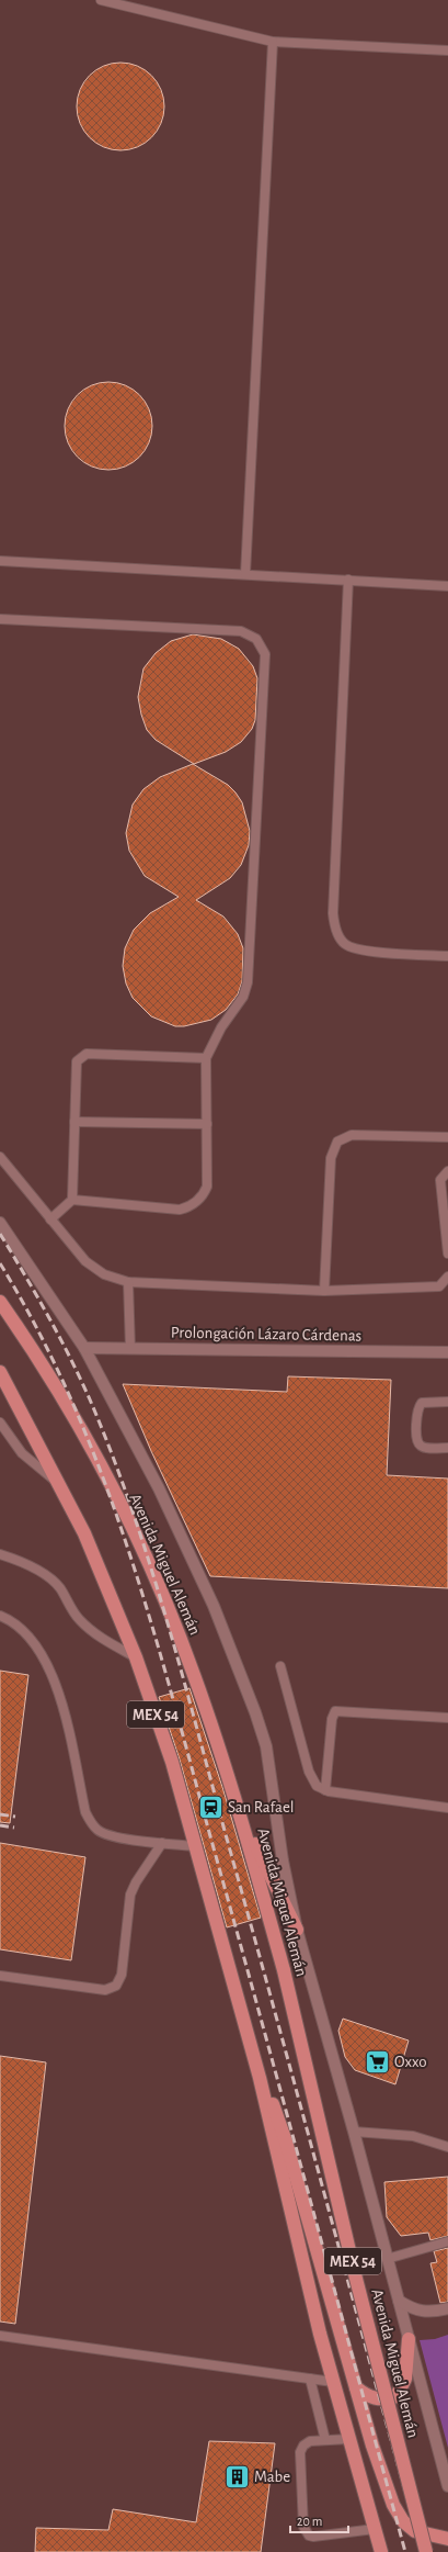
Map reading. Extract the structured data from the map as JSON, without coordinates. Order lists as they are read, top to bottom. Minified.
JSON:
{"streets":{"highway":["Avenida Miguel Alemán","MEX 54"],"street":["Prolongación Lázaro Cárdenas"]},"crossings":[["Prolongación Lázaro Cárdenas","Avenida Miguel Alemán"]],"places":{"station":["San Rafael"],"supermarket":["Oxxo"],"building":["Mabe"]},"scale_bar":"20 m"}
